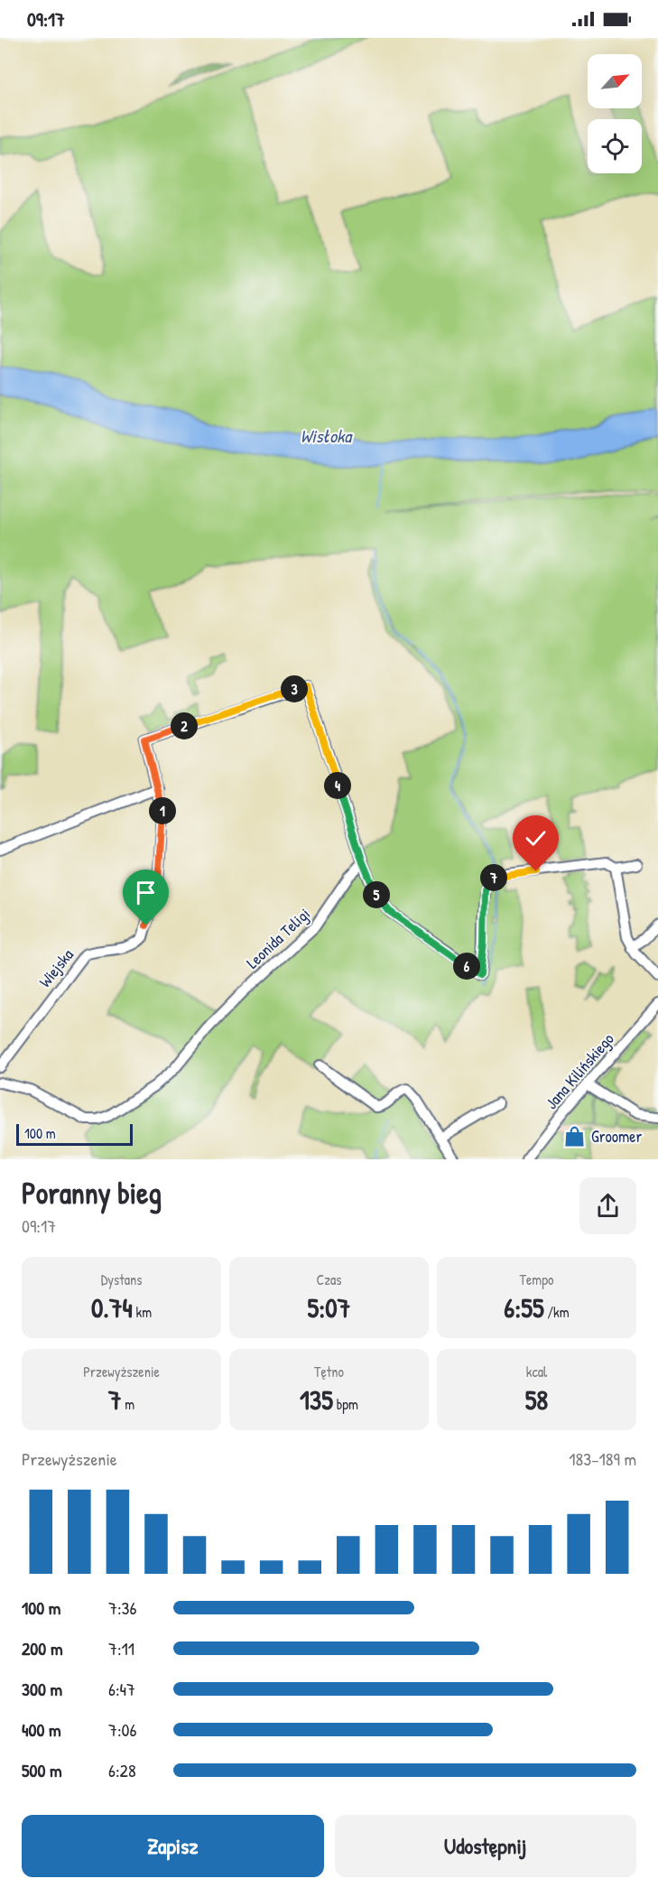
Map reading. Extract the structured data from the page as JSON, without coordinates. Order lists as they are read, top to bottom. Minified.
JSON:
{"streets":{"street":["Leonida Teligi","Wiejska","Jana Kilińskiego"]},"water":["Wisłoka"],"places":{"shop":["Groomer"]},"scale_bar":"100 m","north":"top right","page":{"status":"09:17","pins":["3","2","4","1","7","5","6"],"scale":"100 m","heading":["Poranny bieg","09:17"],"stats":[["Dystans","0.74 km"],["Czas","5:07"],["Tempo","6:55 /km"],["Przewyższenie","7 m"],["Tętno","135 bpm"],["kcal","58"]],"chart":["Przewyższenie","183–189 m"],"list":[{"name":"100 m","note":"7:36"},{"name":"200 m","note":"7:11"},{"name":"300 m","note":"6:47"},{"name":"400 m","note":"7:06"},{"name":"500 m","note":"6:28"}],"buttons":["Zapisz","Udostępnij"]}}
